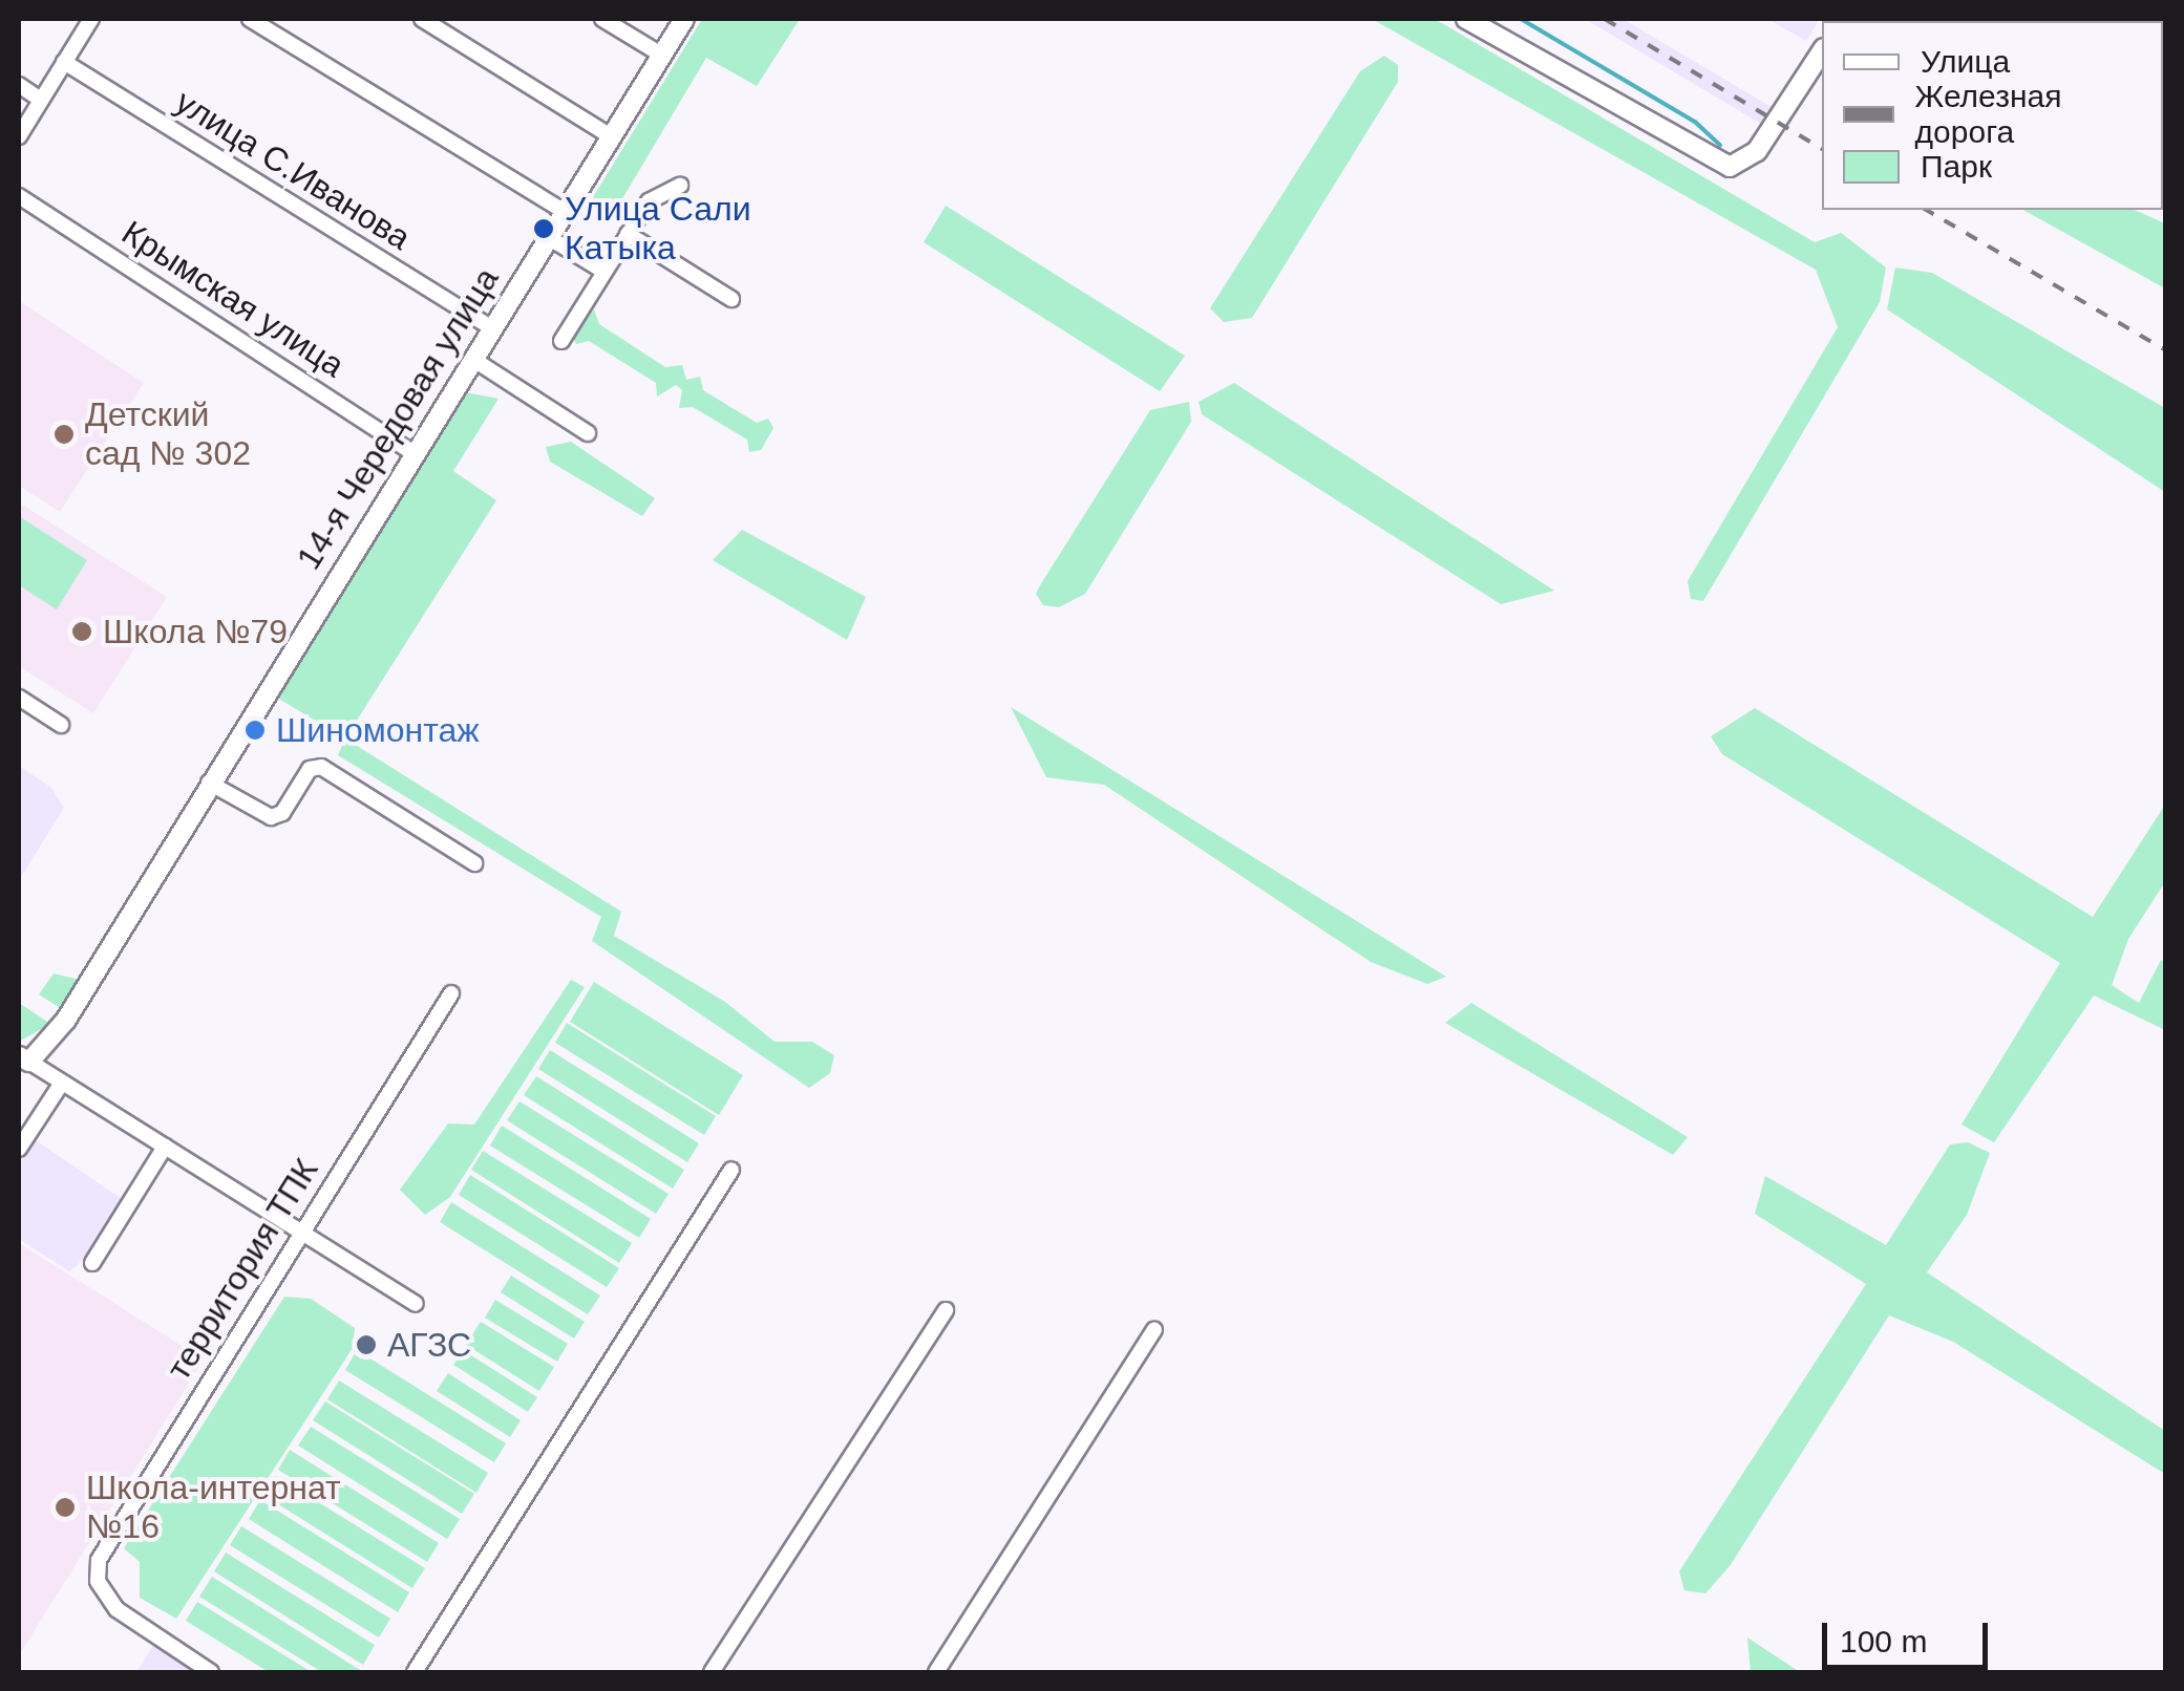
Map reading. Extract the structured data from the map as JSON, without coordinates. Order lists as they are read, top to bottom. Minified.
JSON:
{"streets":{"main road":["14-я Чередовая улица"],"street":["улица С.Иванова","Крымская улица","территория ТПК"]},"crossings":[["улица С.Иванова","14-я Чередовая улица"],["Крымская улица","14-я Чередовая улица"]],"places":["Улица Сали Катыка","Детский сад № 302","Школа №79","Шиномонтаж","АГЗС","Школа-интернат №16"],"legend":["Улица","Железная дорога","Парк"],"scale_bar":"100 m"}
